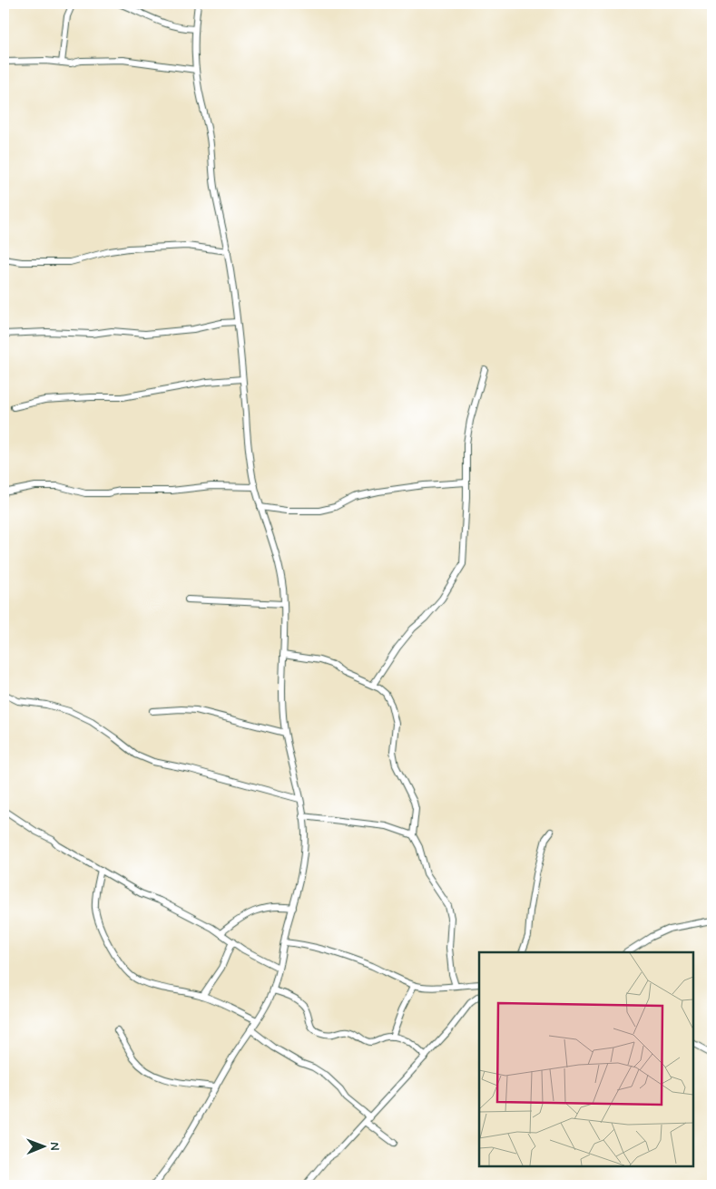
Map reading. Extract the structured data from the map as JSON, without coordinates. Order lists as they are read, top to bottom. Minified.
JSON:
{"north":"right"}
